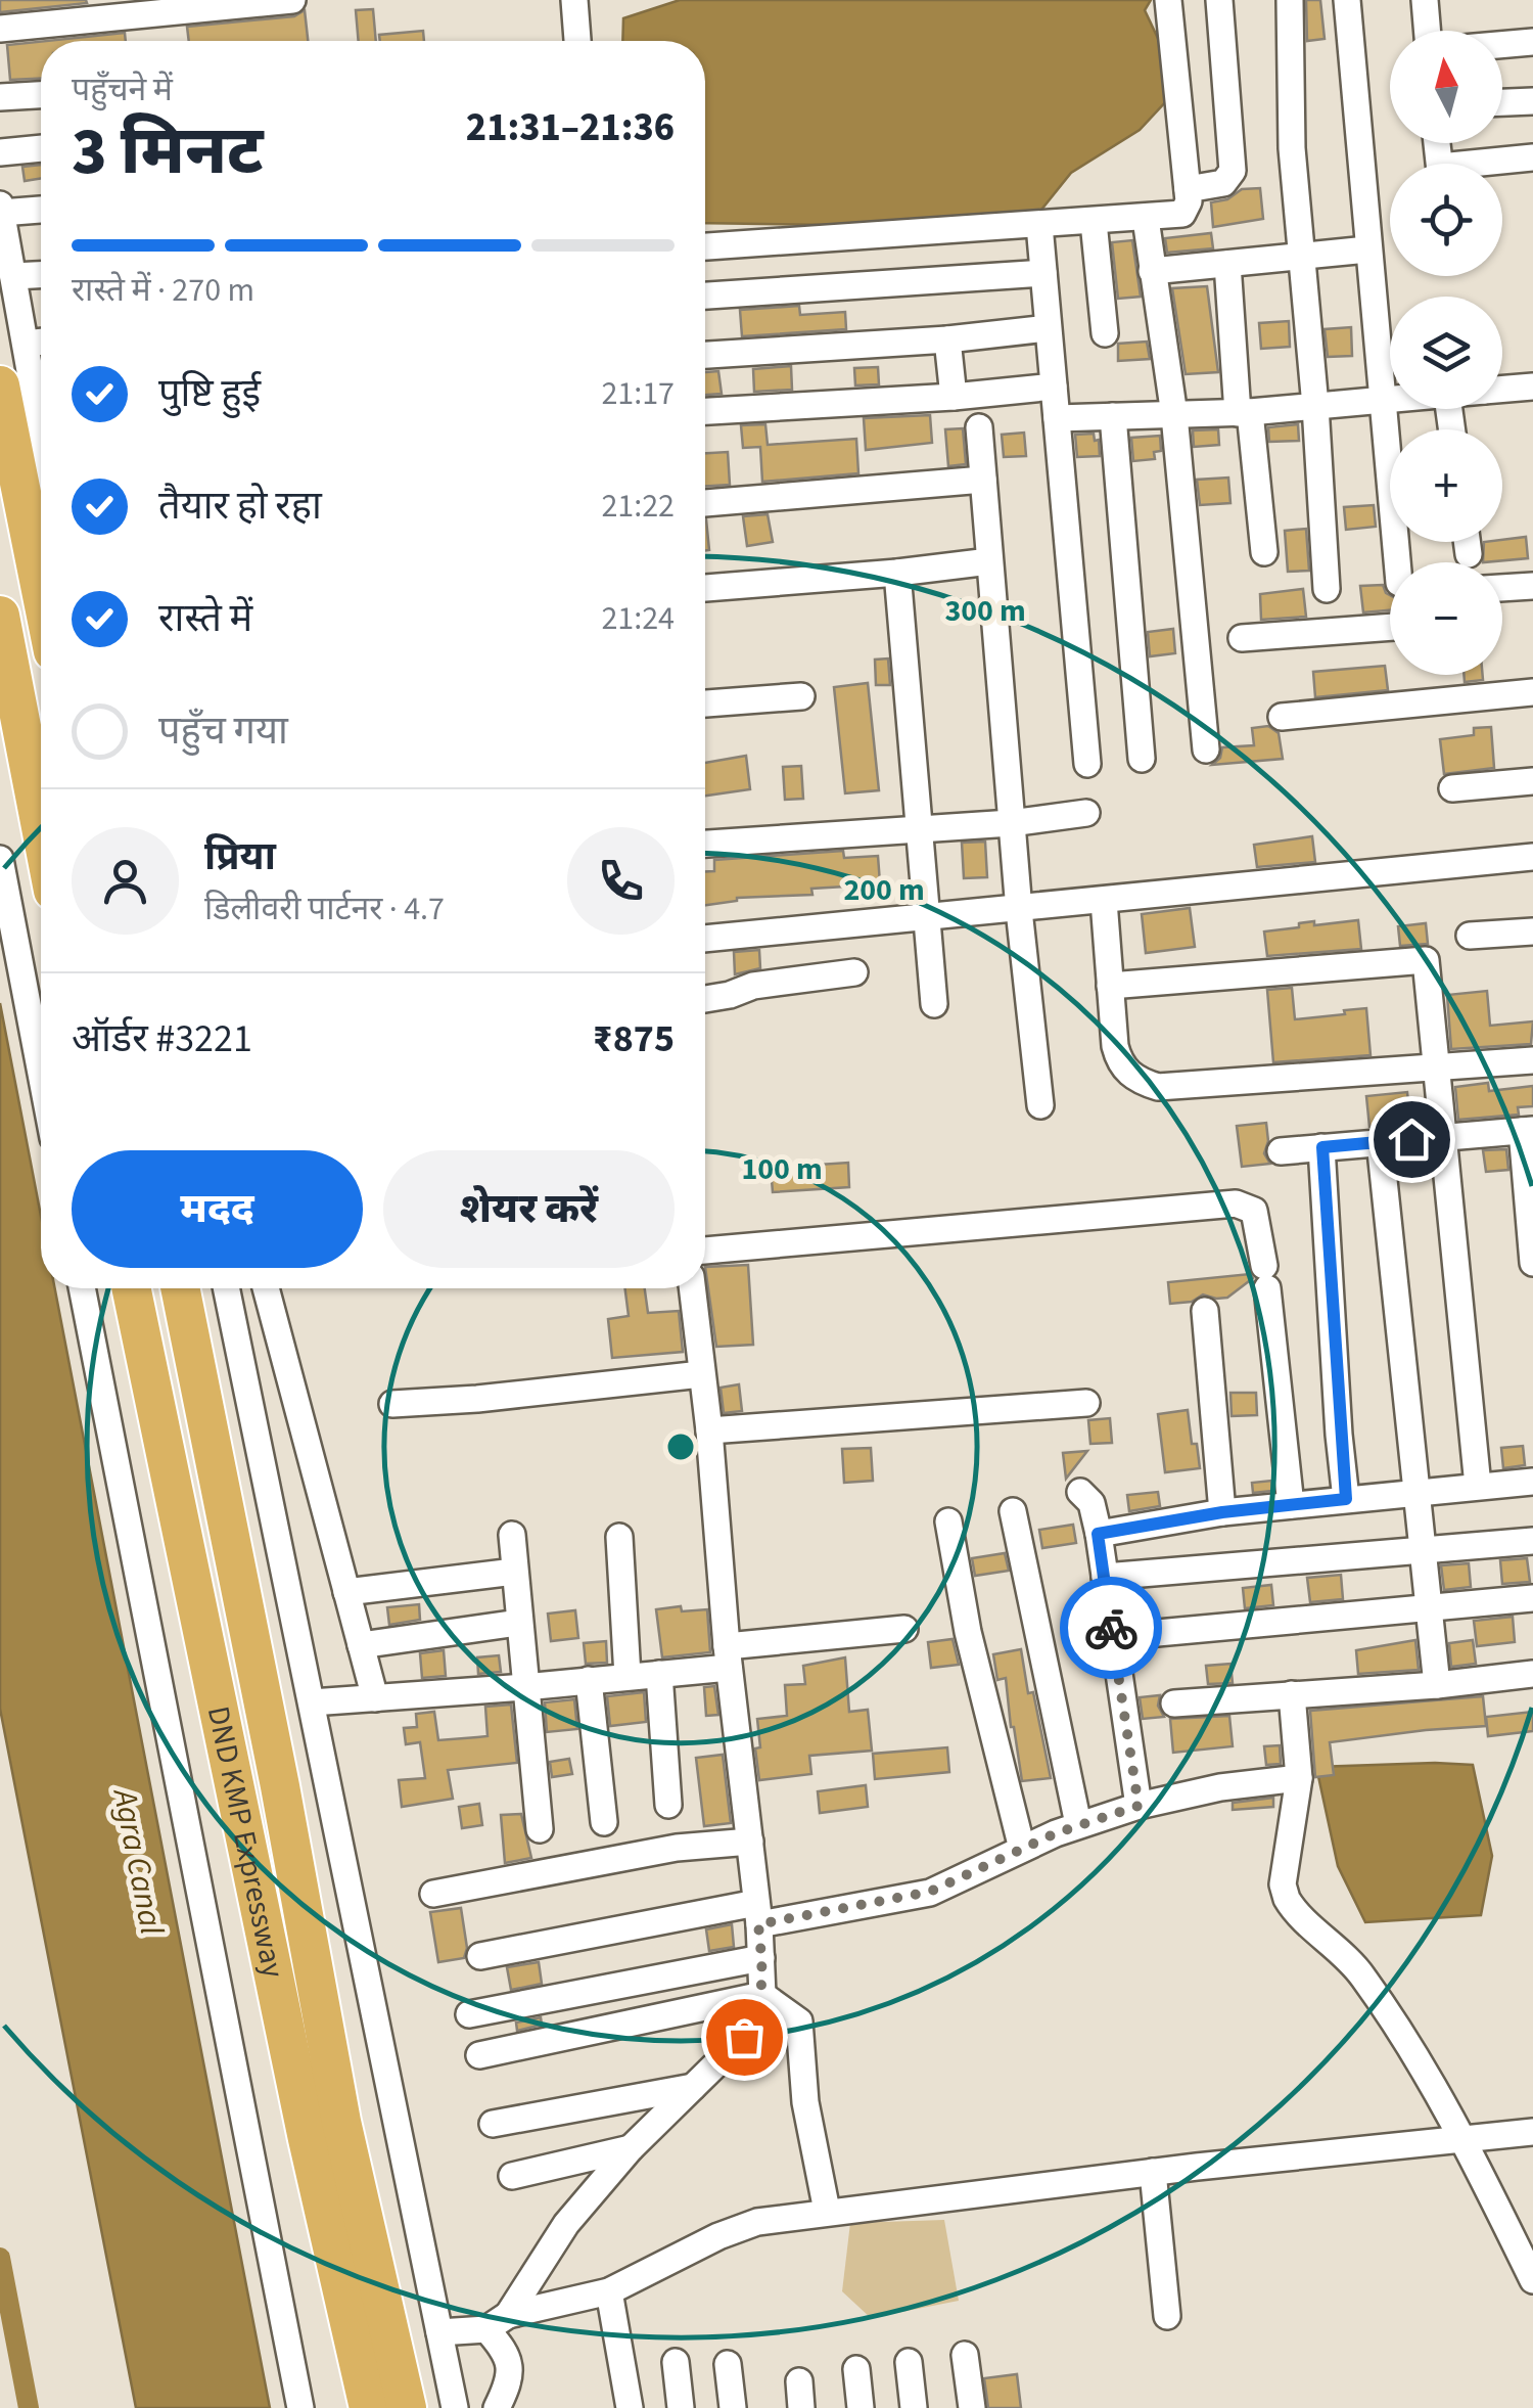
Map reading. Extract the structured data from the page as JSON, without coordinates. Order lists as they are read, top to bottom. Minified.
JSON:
{"streets":{"highway":["DND KMP Expressway"]},"water":["Agra Canal"],"north":"top","page":{"map_buttons":["+","−"],"heading":["3 मिनट","पहुँचने में","21:31–21:36"],"panel":["प्रिया","डिलीवरी पार्टनर · 4.7","ऑर्डर #3221","₹875"],"bar":"रास्ते में · 270 m","list":[["पुष्टि हुई","21:17"],["तैयार हो रहा","21:22"],["रास्ते में","21:24"],"पहुँच गया"],"buttons":["मदद","शेयर करें"]},"rings":["300 m","200 m","100 m"]}
